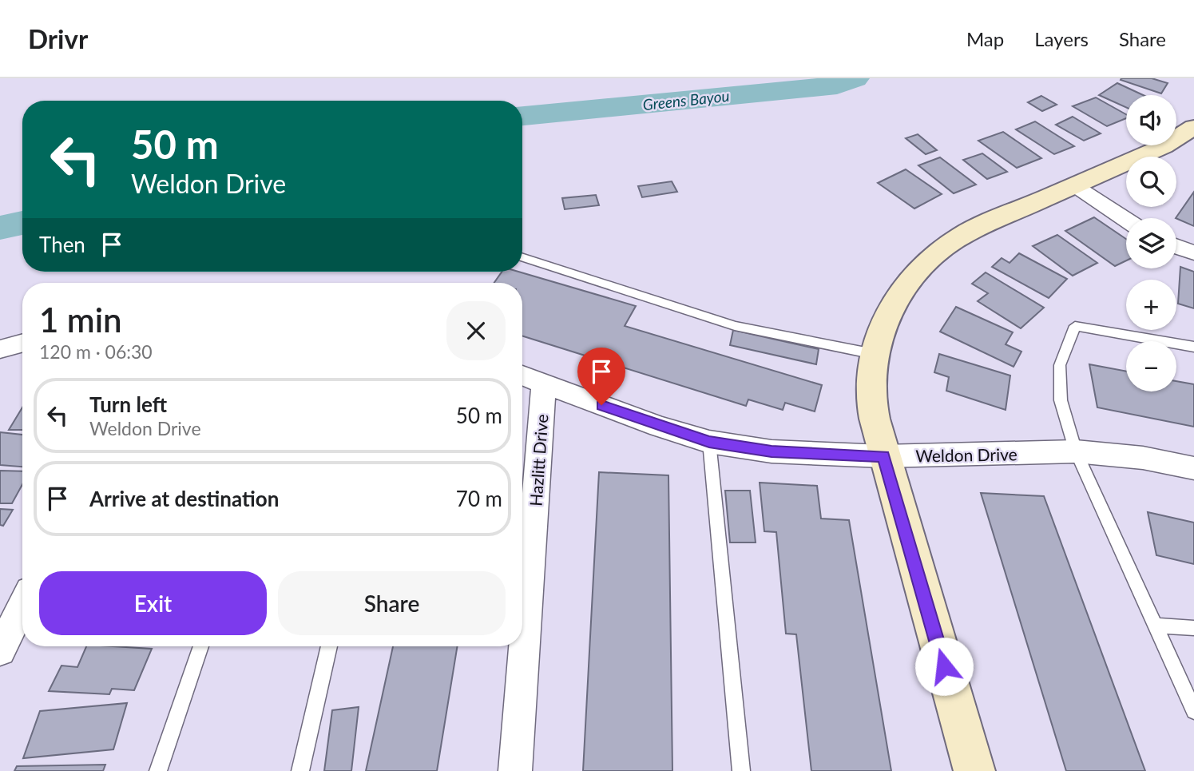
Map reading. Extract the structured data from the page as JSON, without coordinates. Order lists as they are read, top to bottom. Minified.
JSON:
{"streets":{"street":["Weldon Drive","Hazlitt Drive"]},"crossings":[["Weldon Drive","Hazlitt Drive"]],"water":["Greens Bayou"],"page":{"header":"Drivr","nav":["Map","Layers","Share"],"map_buttons":["+","−"],"turn":["50 m","Weldon Drive"],"then":"Then","heading":["1 min","120 m · 06:30"],"list":[{"name":"Turn left","note":"Weldon Drive","value":"50 m"},{"name":"Arrive at destination","value":"70 m"}],"buttons":["Exit","Share"]}}
